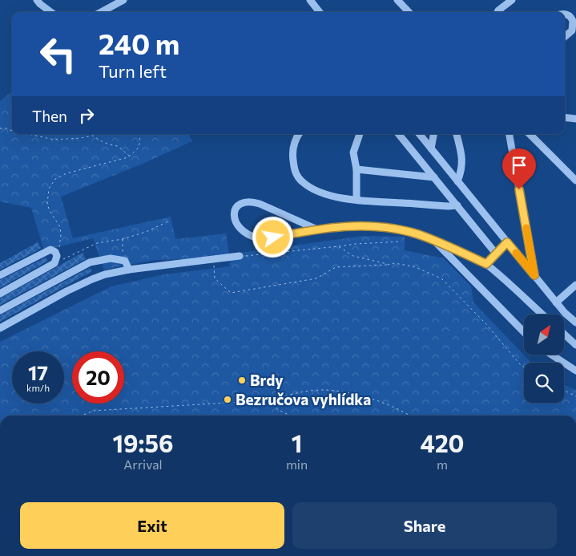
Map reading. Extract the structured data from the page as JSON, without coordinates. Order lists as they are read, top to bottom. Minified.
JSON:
{"places":["Brdy","Bezručova vyhlídka"],"north":"top right","page":{"turn":["240 m","Turn left"],"then":"Then","speed":"17 km/h","limit":"20","eta":["19:56","Arrival","1","min","420","m"],"buttons":["Exit","Share"]}}
